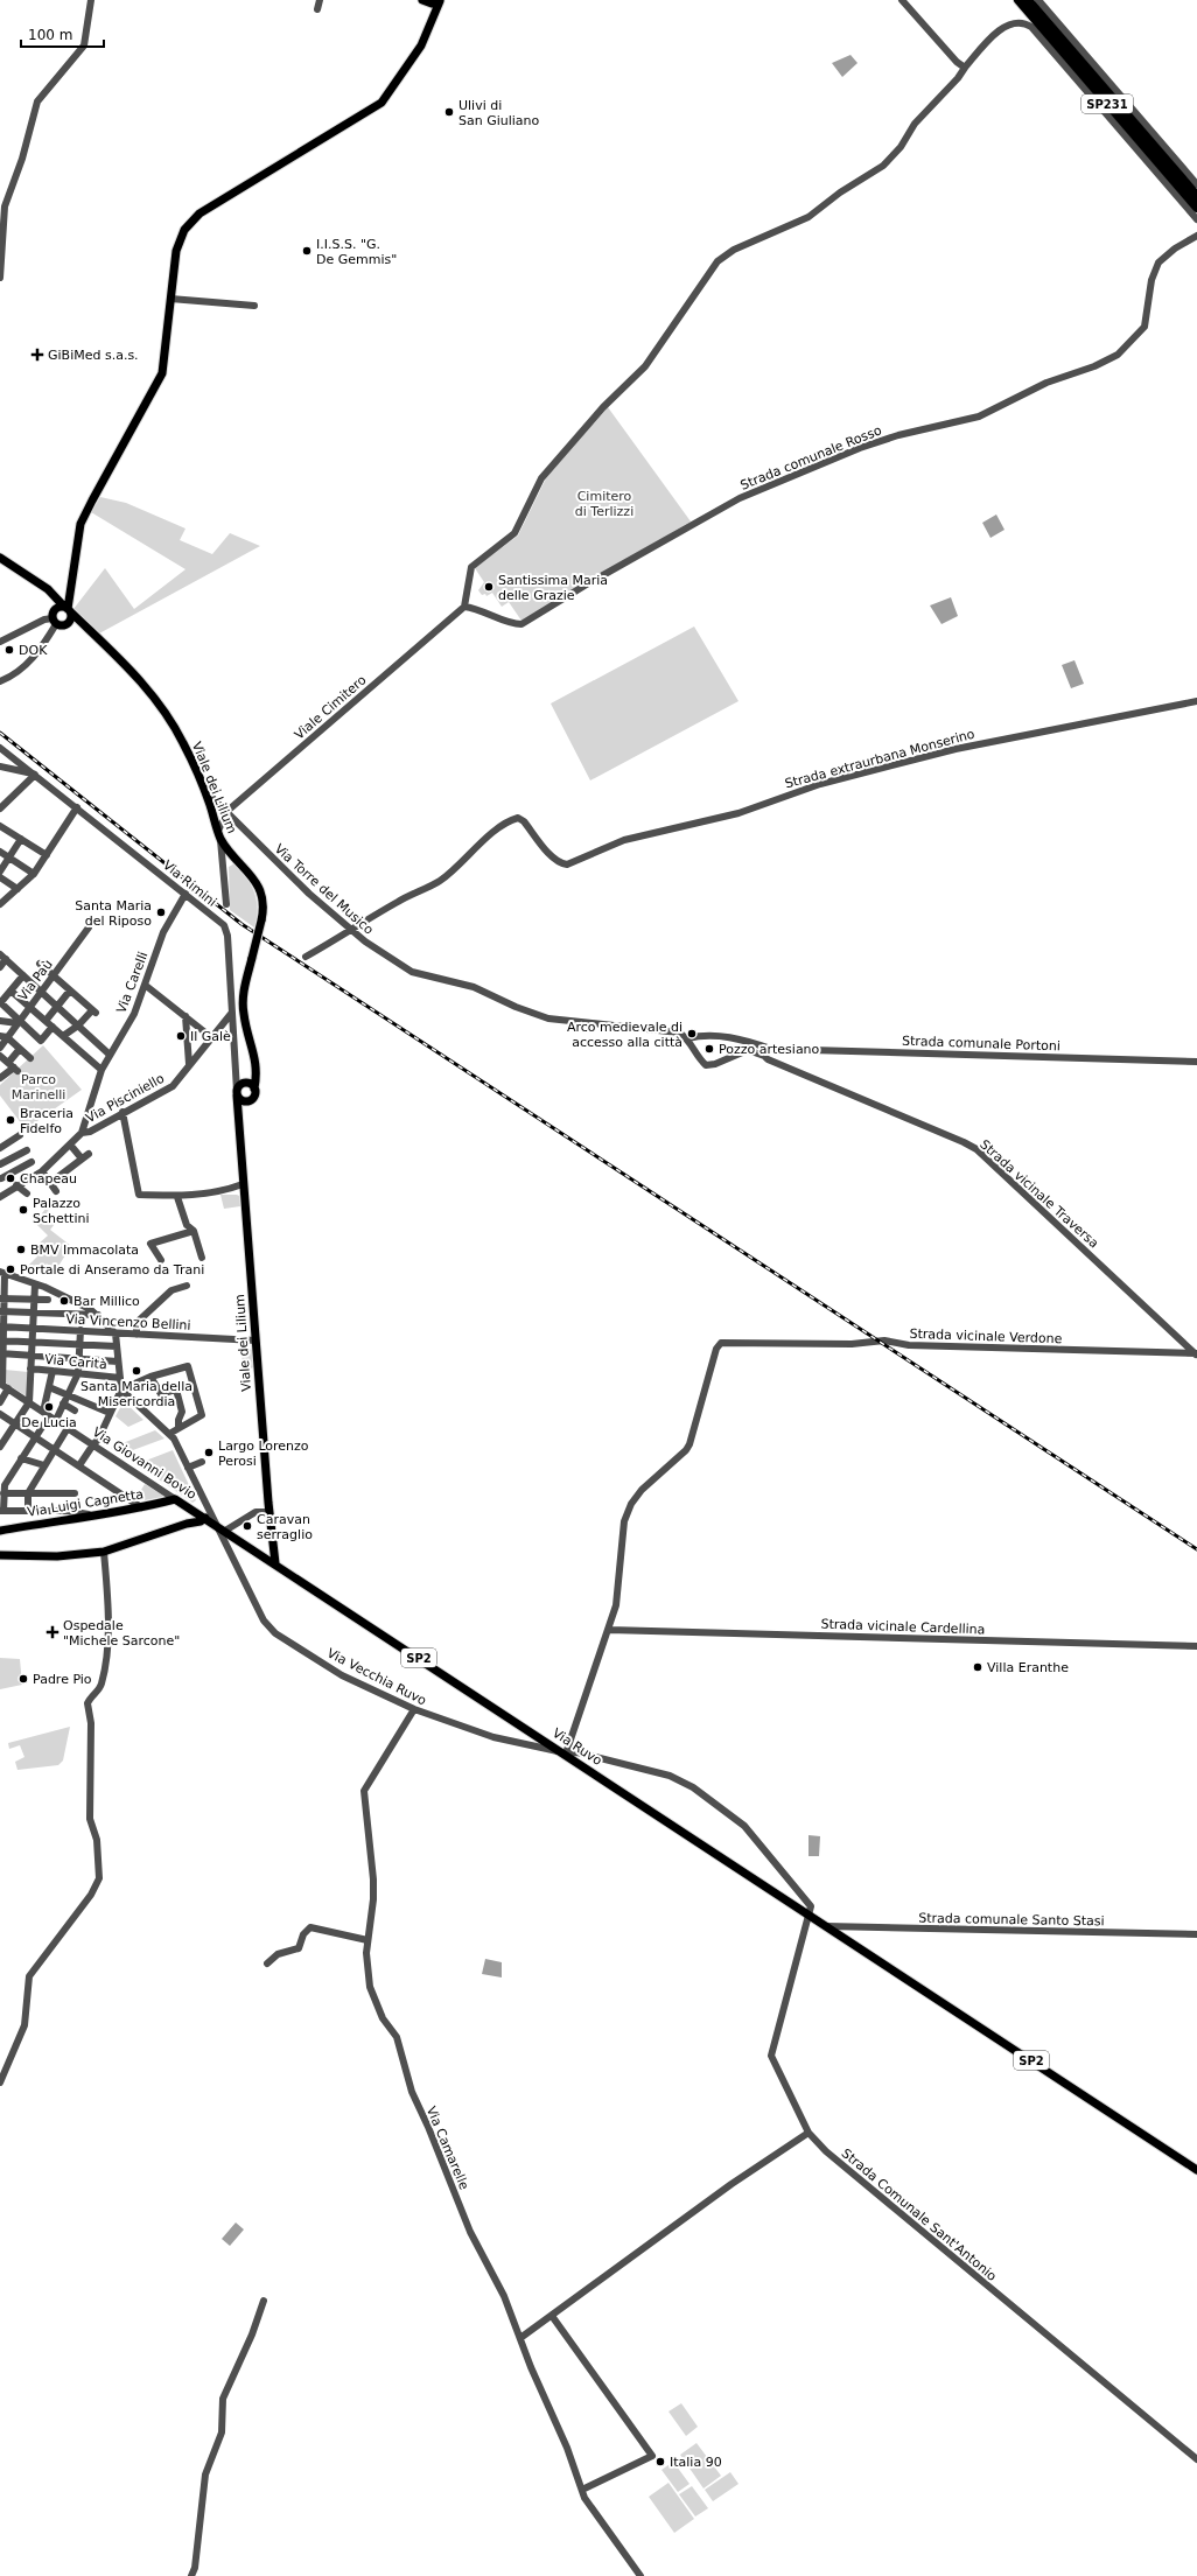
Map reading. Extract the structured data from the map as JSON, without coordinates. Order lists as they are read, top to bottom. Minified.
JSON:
{"streets":{"highway":["SP231"],"main road":["Viale dei Lilium","Via Giovanni Bovio","Via Luigi Cagnetta","SP2","Via Ruvo"],"street":["Strada comunale Rosso","Viale Cimitero","Strada extraurbana Monserino","Via Rimini","Via Torre del Musico","Via Paù","Via Carelli","Strada comunale Portoni","Via Pisciniello","Strada vicinale Traversa","Via Vincenzo Bellini","Strada vicinale Verdone","Via Carità","Strada vicinale Cardellina","Via Vecchia Ruvo","Strada comunale Santo Stasi","Via Camarelle","Strada Comunale Sant'Antonio"]},"crossings":[["Strada comunale Rosso","Viale Cimitero"],["Viale Cimitero","Viale dei Lilium"],["Viale Cimitero","Via Torre del Musico"],["Strada extraurbana Monserino","Via Torre del Musico"],["Viale dei Lilium","Via Rimini"],["Viale dei Lilium","Via Torre del Musico"],["Viale dei Lilium","Via Vincenzo Bellini"],["Viale dei Lilium","Via Giovanni Bovio"],["Viale dei Lilium","Via Ruvo"],["Via Rimini","Via Carelli"],["Via Rimini","Via Pisciniello"],["Via Torre del Musico","Strada comunale Portoni"],["Via Carelli","Via Pisciniello"],["Strada vicinale Traversa","Strada vicinale Verdone"],["Strada vicinale Verdone","Strada vicinale Cardellina"],["Strada vicinale Verdone","Via Vecchia Ruvo"],["Strada vicinale Verdone","Via Ruvo"],["Via Giovanni Bovio","Via Luigi Cagnetta"],["Via Giovanni Bovio","Via Vecchia Ruvo"],["Via Giovanni Bovio","Via Ruvo"],["Via Vecchia Ruvo","Via Ruvo"],["Via Vecchia Ruvo","Via Camarelle"],["Via Vecchia Ruvo","Strada Comunale Sant'Antonio"],["Via Ruvo","Strada comunale Santo Stasi"],["Via Ruvo","Strada Comunale Sant'Antonio"]],"parks":["Cimitero di Terlizzi","Parco Marinelli"],"places":{"other":["Ulivi di San Giuliano","I.I.S.S. \"G. De Gemmis\"","Santissima Maria delle Grazie","DOK","Santa Maria del Riposo","Arco medievale di accesso alla città","Il Galè","Pozzo artesiano","Braceria Fidelfo","Chapeau","Palazzo Schettini","BMV Immacolata","Portale di Anseramo da Trani","Bar Millico","Santa Maria della Misericordia","De Lucia","Largo Lorenzo Perosi","Caravan serraglio","Villa Eranthe","Padre Pio","Italia 90"],"health":["GiBiMed s.a.s.","Ospedale \"Michele Sarcone\""]},"scale_bar":"100 m"}
